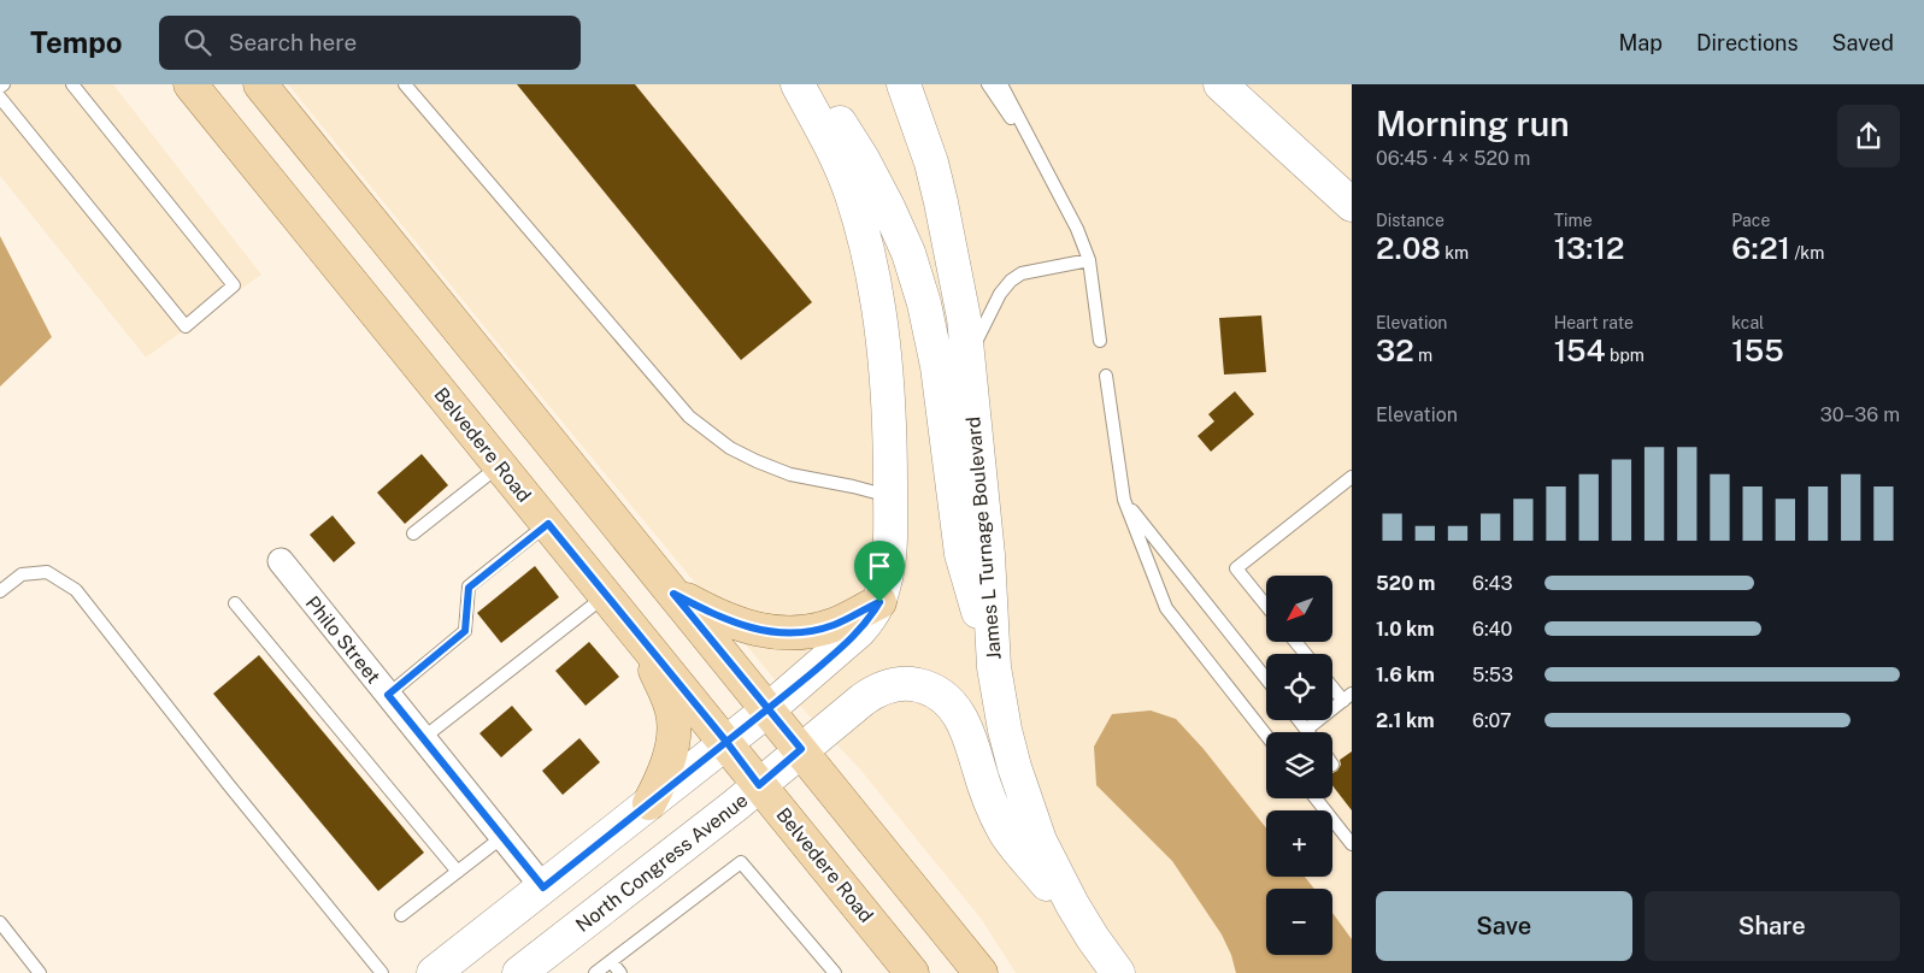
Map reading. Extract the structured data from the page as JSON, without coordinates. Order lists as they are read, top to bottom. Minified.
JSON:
{"streets":{"main road":["Belvedere Road"],"street":["James L Turnage Boulevard","Philo Street","North Congress Avenue"]},"crossings":[["Belvedere Road","North Congress Avenue"],["James L Turnage Boulevard","North Congress Avenue"]],"north":"bottom left","page":{"header":"Tempo","search":"Search here","nav":["Map","Directions","Saved"],"heading":["Morning run","06:45 · 4 × 520 m"],"stats":[["Distance","2.08 km"],["Time","13:12"],["Pace","6:21 /km"],["Elevation","32 m"],["Heart rate","154 bpm"],["kcal","155"]],"chart":["Elevation","30–36 m"],"list":[{"name":"520 m","note":"6:43"},{"name":"1.0 km","note":"6:40"},{"name":"1.6 km","note":"5:53"},{"name":"2.1 km","note":"6:07"}],"map_buttons":["+","−"],"buttons":["Save","Share"]}}
